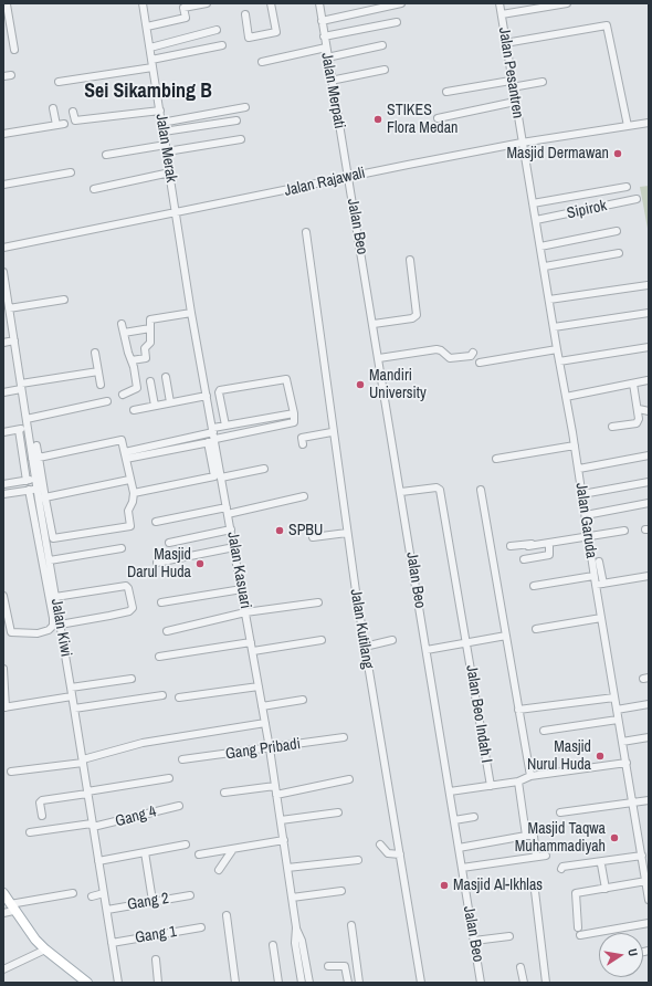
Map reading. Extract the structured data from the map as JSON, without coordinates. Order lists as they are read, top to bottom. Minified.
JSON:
{"streets":{"street":["Jalan Pesantren","Jalan Merpati","Jalan Merak","Jalan Rajawali","Sipirok","Jalan Beo","Jalan Garuda","Jalan Kasuari","Jalan Kiwi","Jalan Kutilang","Jalan Beo Indah I","Gang Pribadi","Gang 4","Gang 2","Gang 1"]},"crossings":[["Jalan Pesantren","Jalan Rajawali"],["Jalan Pesantren","Jalan Garuda"],["Jalan Merpati","Jalan Rajawali"],["Jalan Merpati","Jalan Beo"],["Jalan Merak","Jalan Rajawali"],["Jalan Merak","Jalan Kasuari"],["Jalan Rajawali","Jalan Beo"],["Jalan Rajawali","Jalan Garuda"],["Jalan Rajawali","Jalan Kasuari"],["Sipirok","Jalan Garuda"],["Jalan Beo","Jalan Beo Indah I"],["Jalan Kasuari","Gang Pribadi"],["Jalan Kiwi","Gang 4"],["Jalan Kiwi","Gang 2"],["Jalan Kiwi","Gang 1"]],"districts":["Sei Sikambing B"],"places":["STIKES Flora Medan","Masjid Dermawan","Mandiri University","SPBU","Masjid Darul Huda","Masjid Nurul Huda","Masjid Taqwa Muhammadiyah","Masjid Al-Ikhlas"],"north":"right"}
